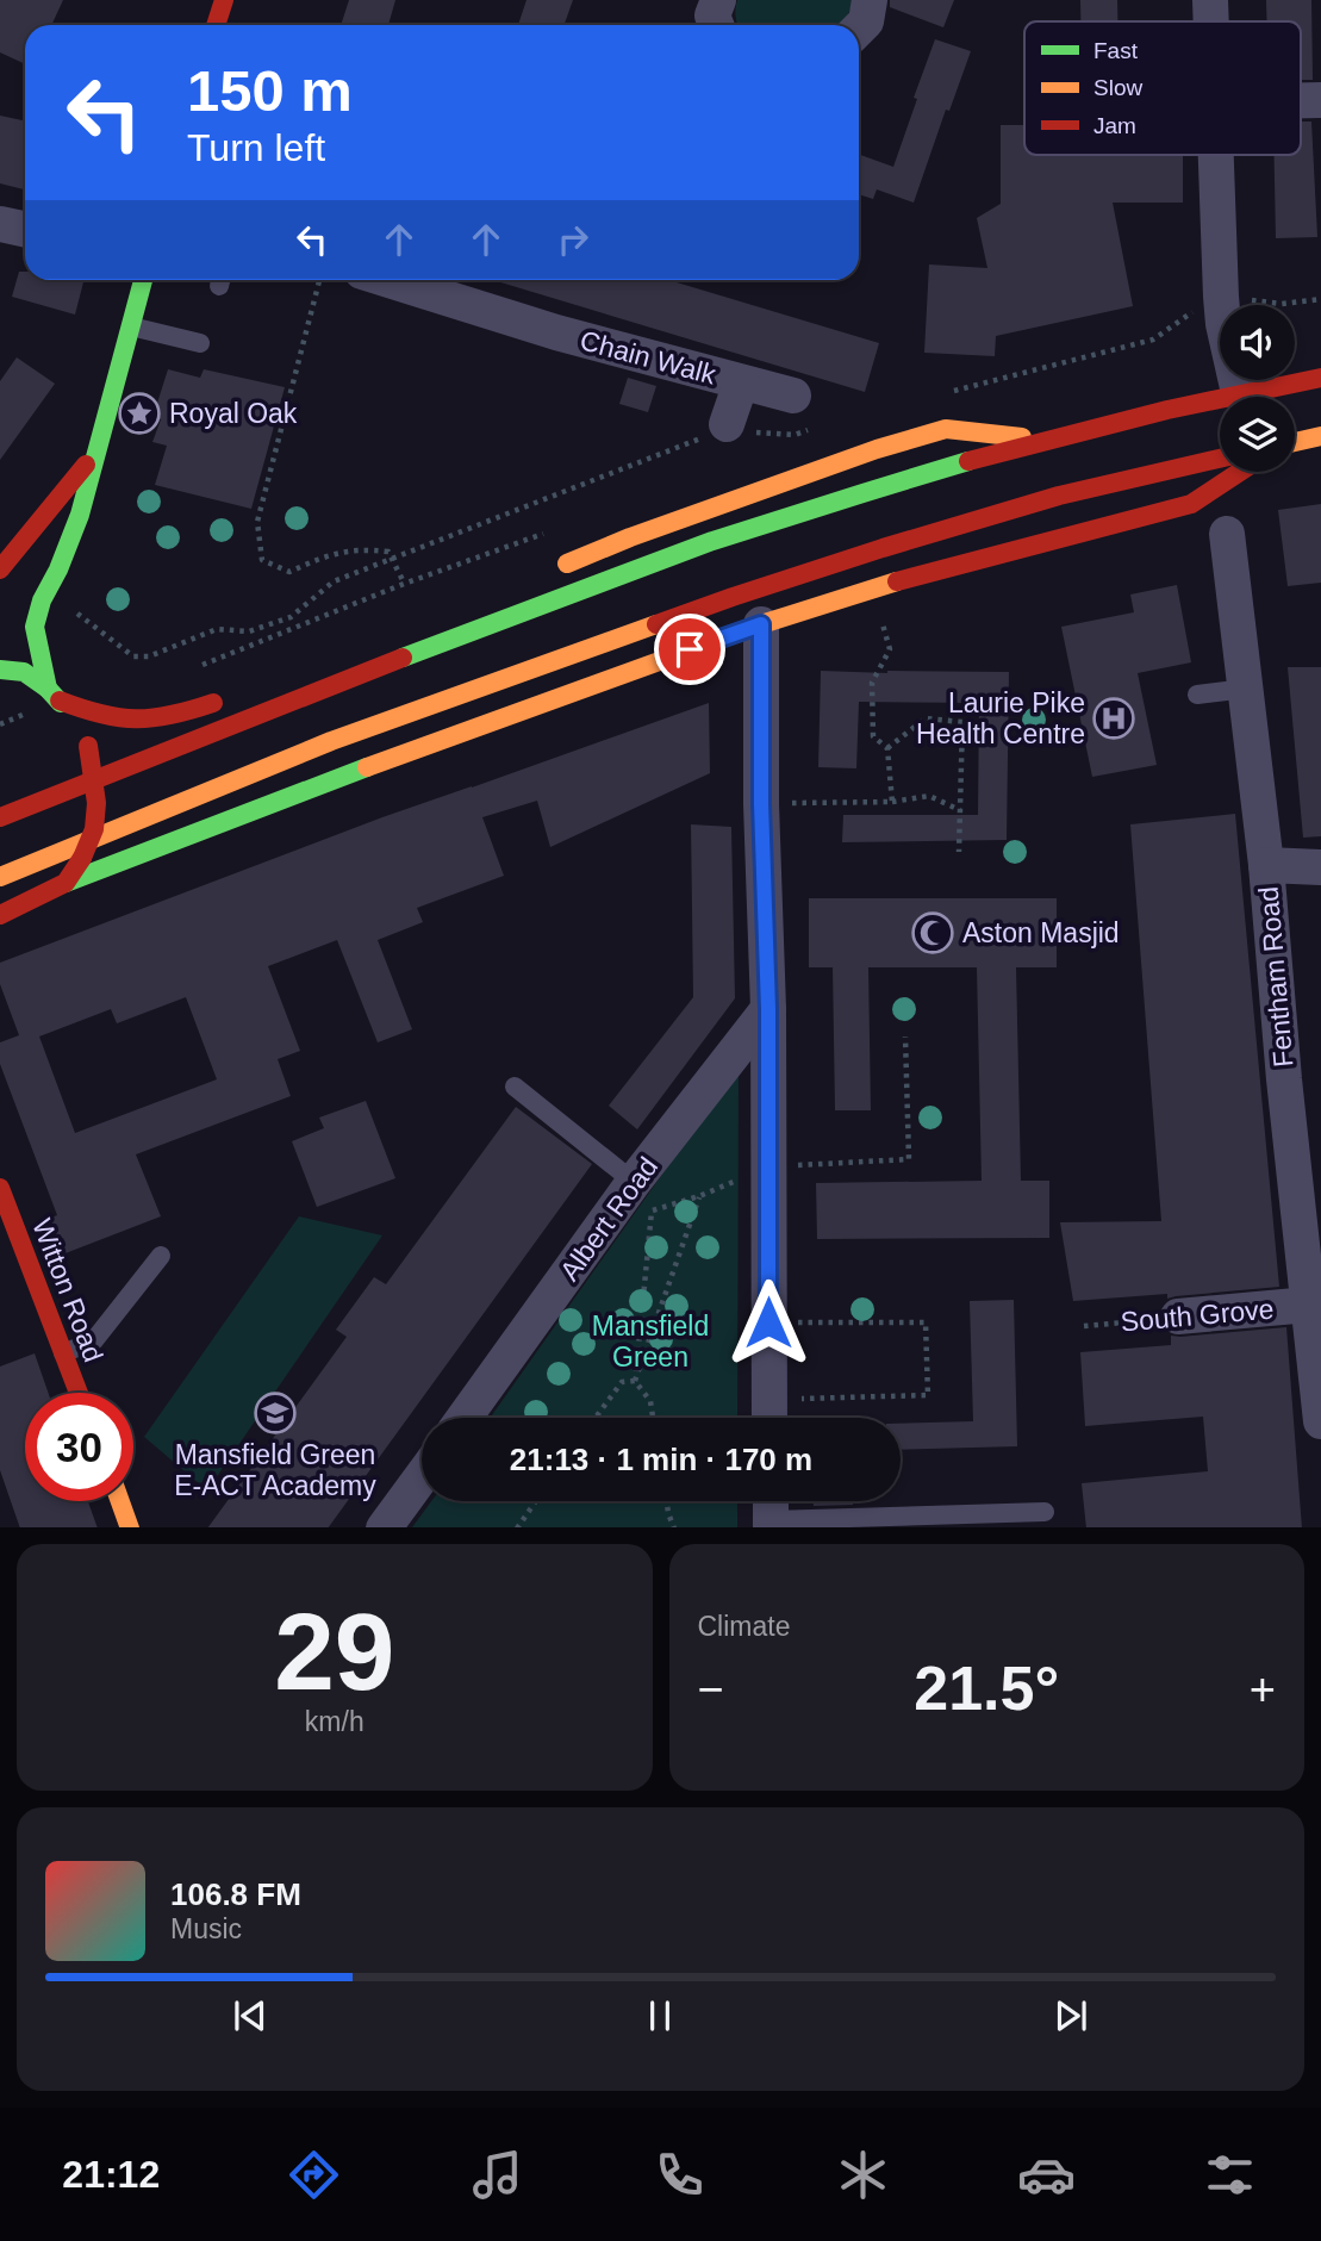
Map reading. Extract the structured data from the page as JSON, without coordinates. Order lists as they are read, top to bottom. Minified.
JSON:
{"streets":{"main road":["Witton Road"],"street":["Chain Walk","Fentham Road","Albert Road","South Grove"]},"crossings":[["Fentham Road","South Grove"]],"parks":["Mansfield Green"],"places":{"place":["Royal Oak"],"hospital":["Laurie Pike Health Centre"],"mosque":["Aston Masjid"],"school or university":["Mansfield Green E-ACT Academy"]},"legend":["Fast","Slow","Jam"],"page":{"turn":["150 m","Turn left"],"limit":"30","trip":"21:13 · 1 min · 170 m","tile":[["29","km/h"],"Climate"],"heat":["−","21.5°","+"],"song":["106.8 FM","Music"],"tabs":"21:12"}}
